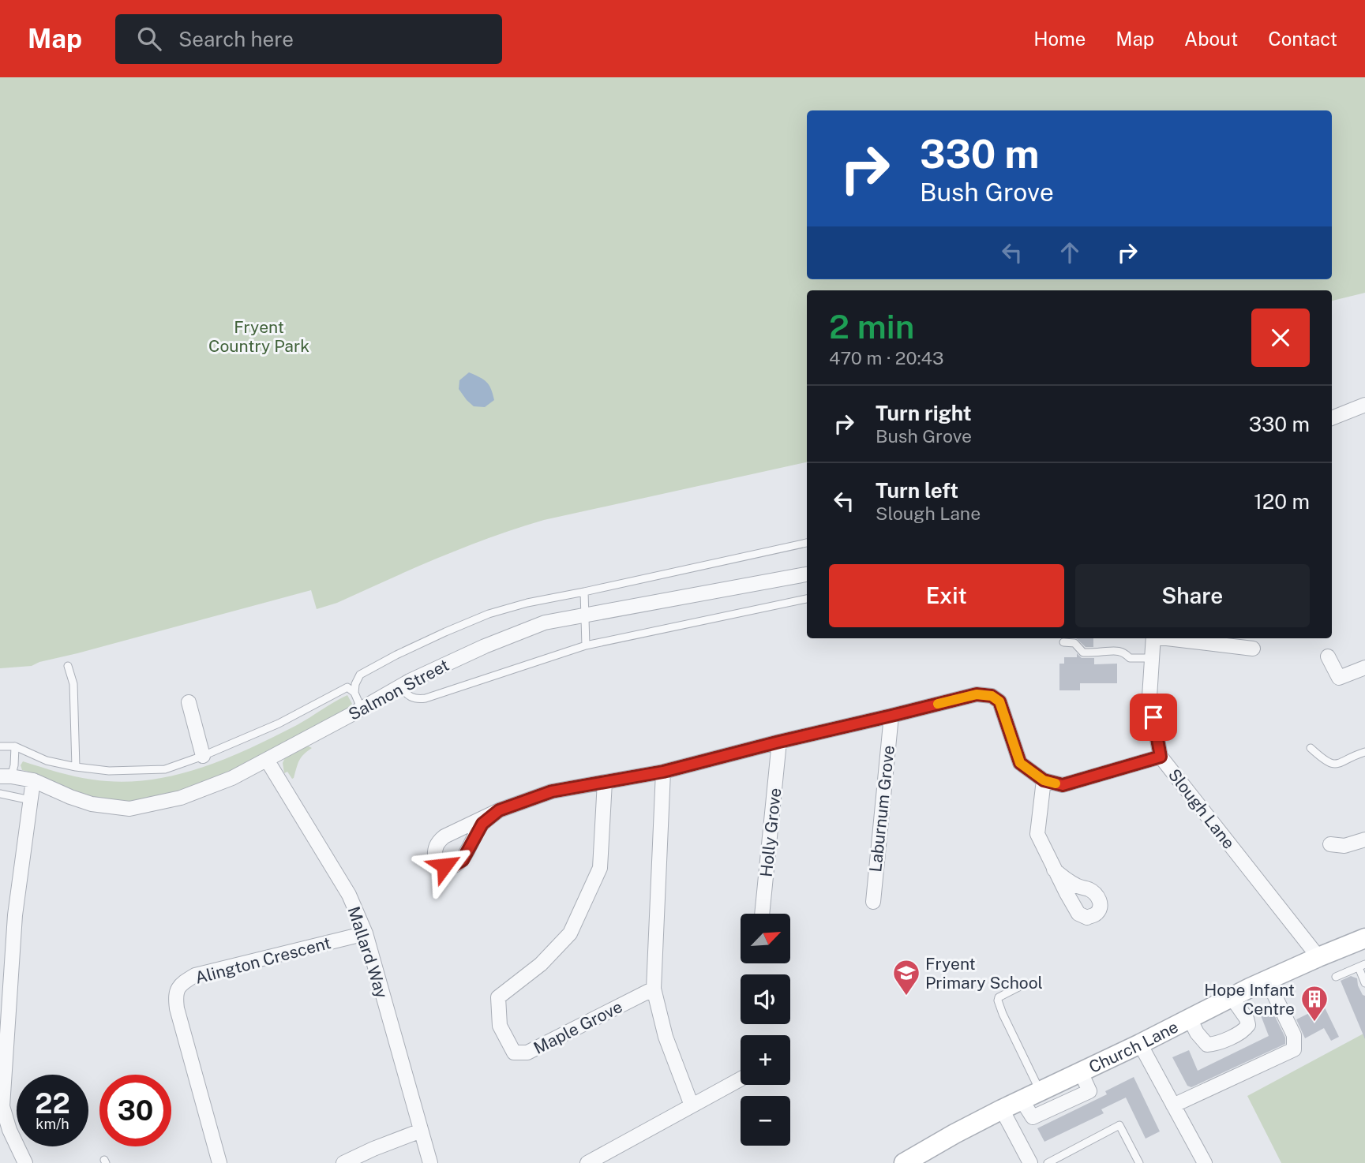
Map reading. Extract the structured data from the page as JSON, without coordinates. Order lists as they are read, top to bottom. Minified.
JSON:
{"streets":{"main road":["Church Lane"],"street":["Salmon Street","Laburnum Grove","Slough Lane","Holly Grove","Mallard Way","Alington Crescent","Maple Grove"]},"crossings":[["Salmon Street","Mallard Way"],["Slough Lane","Church Lane"],["Mallard Way","Alington Crescent"]],"parks":["Fryent Country Park"],"places":{"school or university":["Fryent Primary School"],"building":["Hope Infant Centre"]},"north":"top right","page":{"header":"Map","search":"Search here","nav":["Home","Map","About","Contact"],"turn":["330 m","Bush Grove"],"heading":["2 min","470 m · 20:43"],"list":[{"name":"Turn right","note":"Bush Grove","value":"330 m"},{"name":"Turn left","note":"Slough Lane","value":"120 m"}],"buttons":["Exit","Share"],"map_buttons":["+","−"],"speed":"22 km/h","limit":"30"}}
